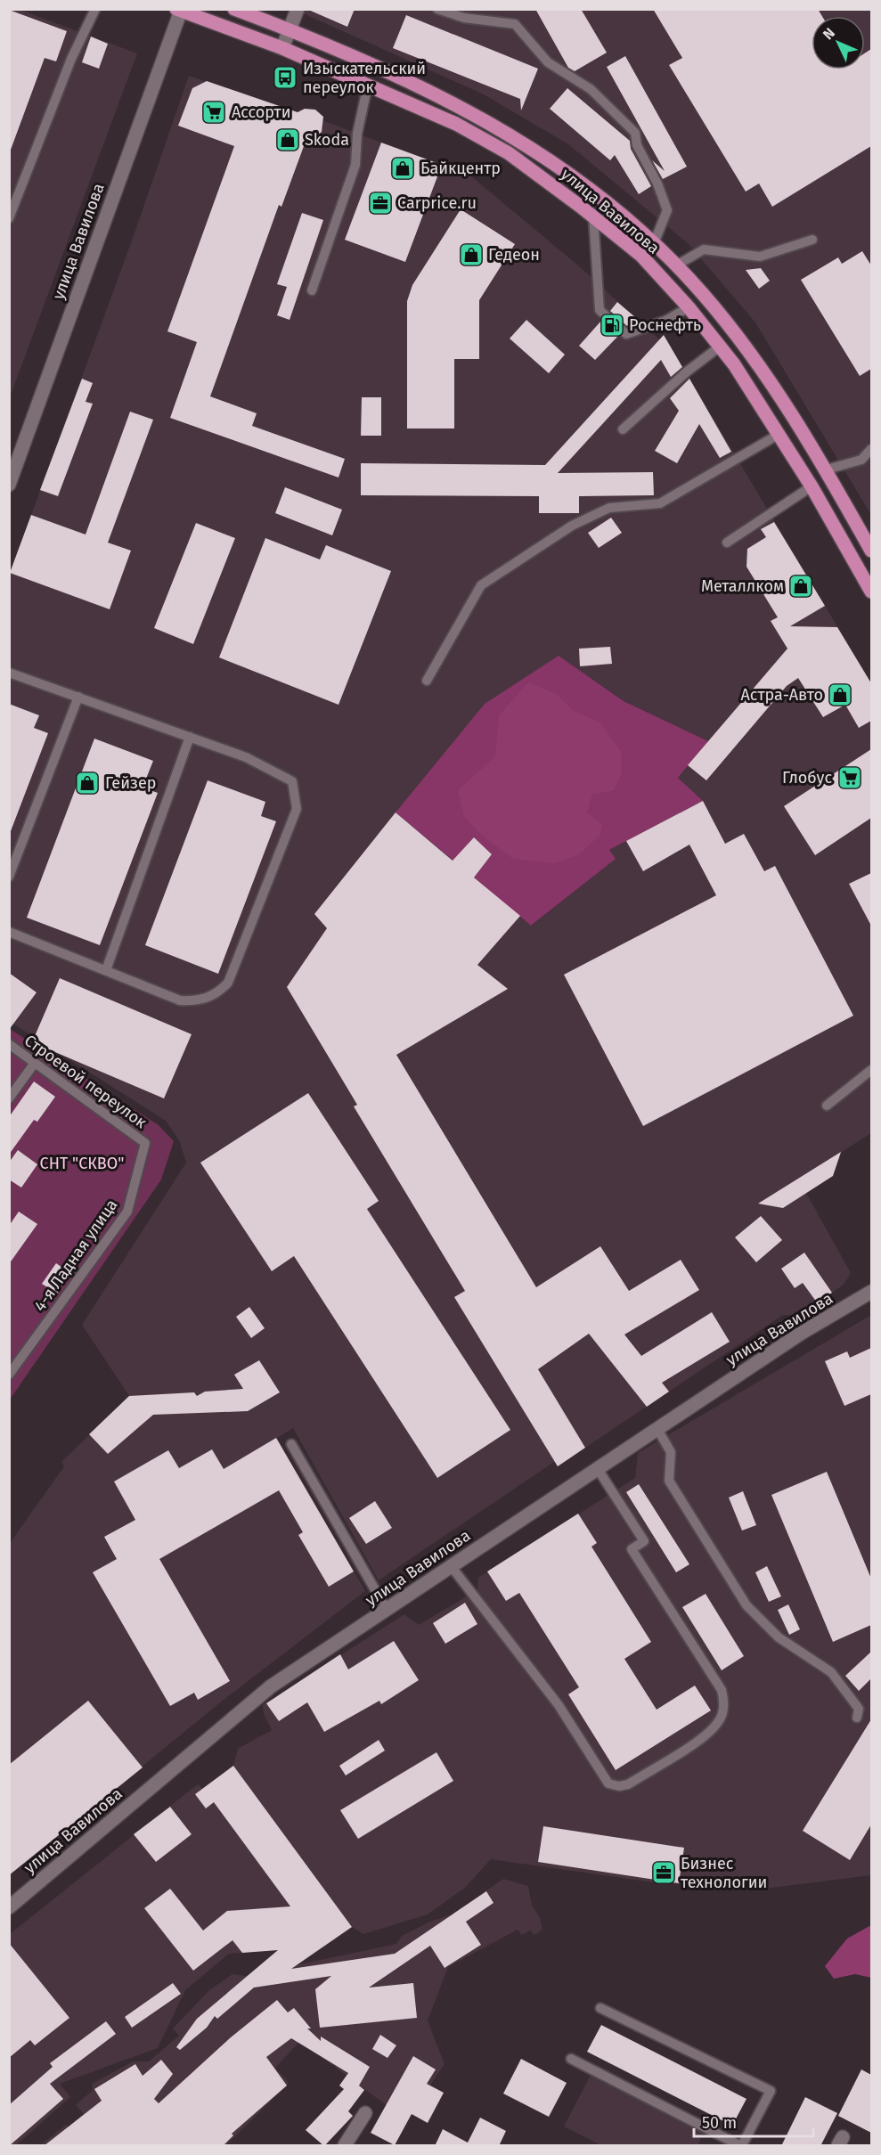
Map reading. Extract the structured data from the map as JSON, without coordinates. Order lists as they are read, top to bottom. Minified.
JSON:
{"streets":{"main road":["улица Вавилова"],"lane":["Строевой переулок","4-я Ладная улица"]},"crossings":[["Строевой переулок","4-я Ладная улица"]],"parks":["СНТ \"СКВО\""],"places":{"bus stop":["Изыскательский переулок"],"supermarket":["Ассорти","Глобус"],"shop":["Skoda","Байкцентр","Гедеон","Металлком","Астра-Авто","Гейзер"],"office":["Carprice.ru","Бизнес технологии"],"fuel station":["Роснефть"]},"scale_bar":"50 m","north":"top left"}
